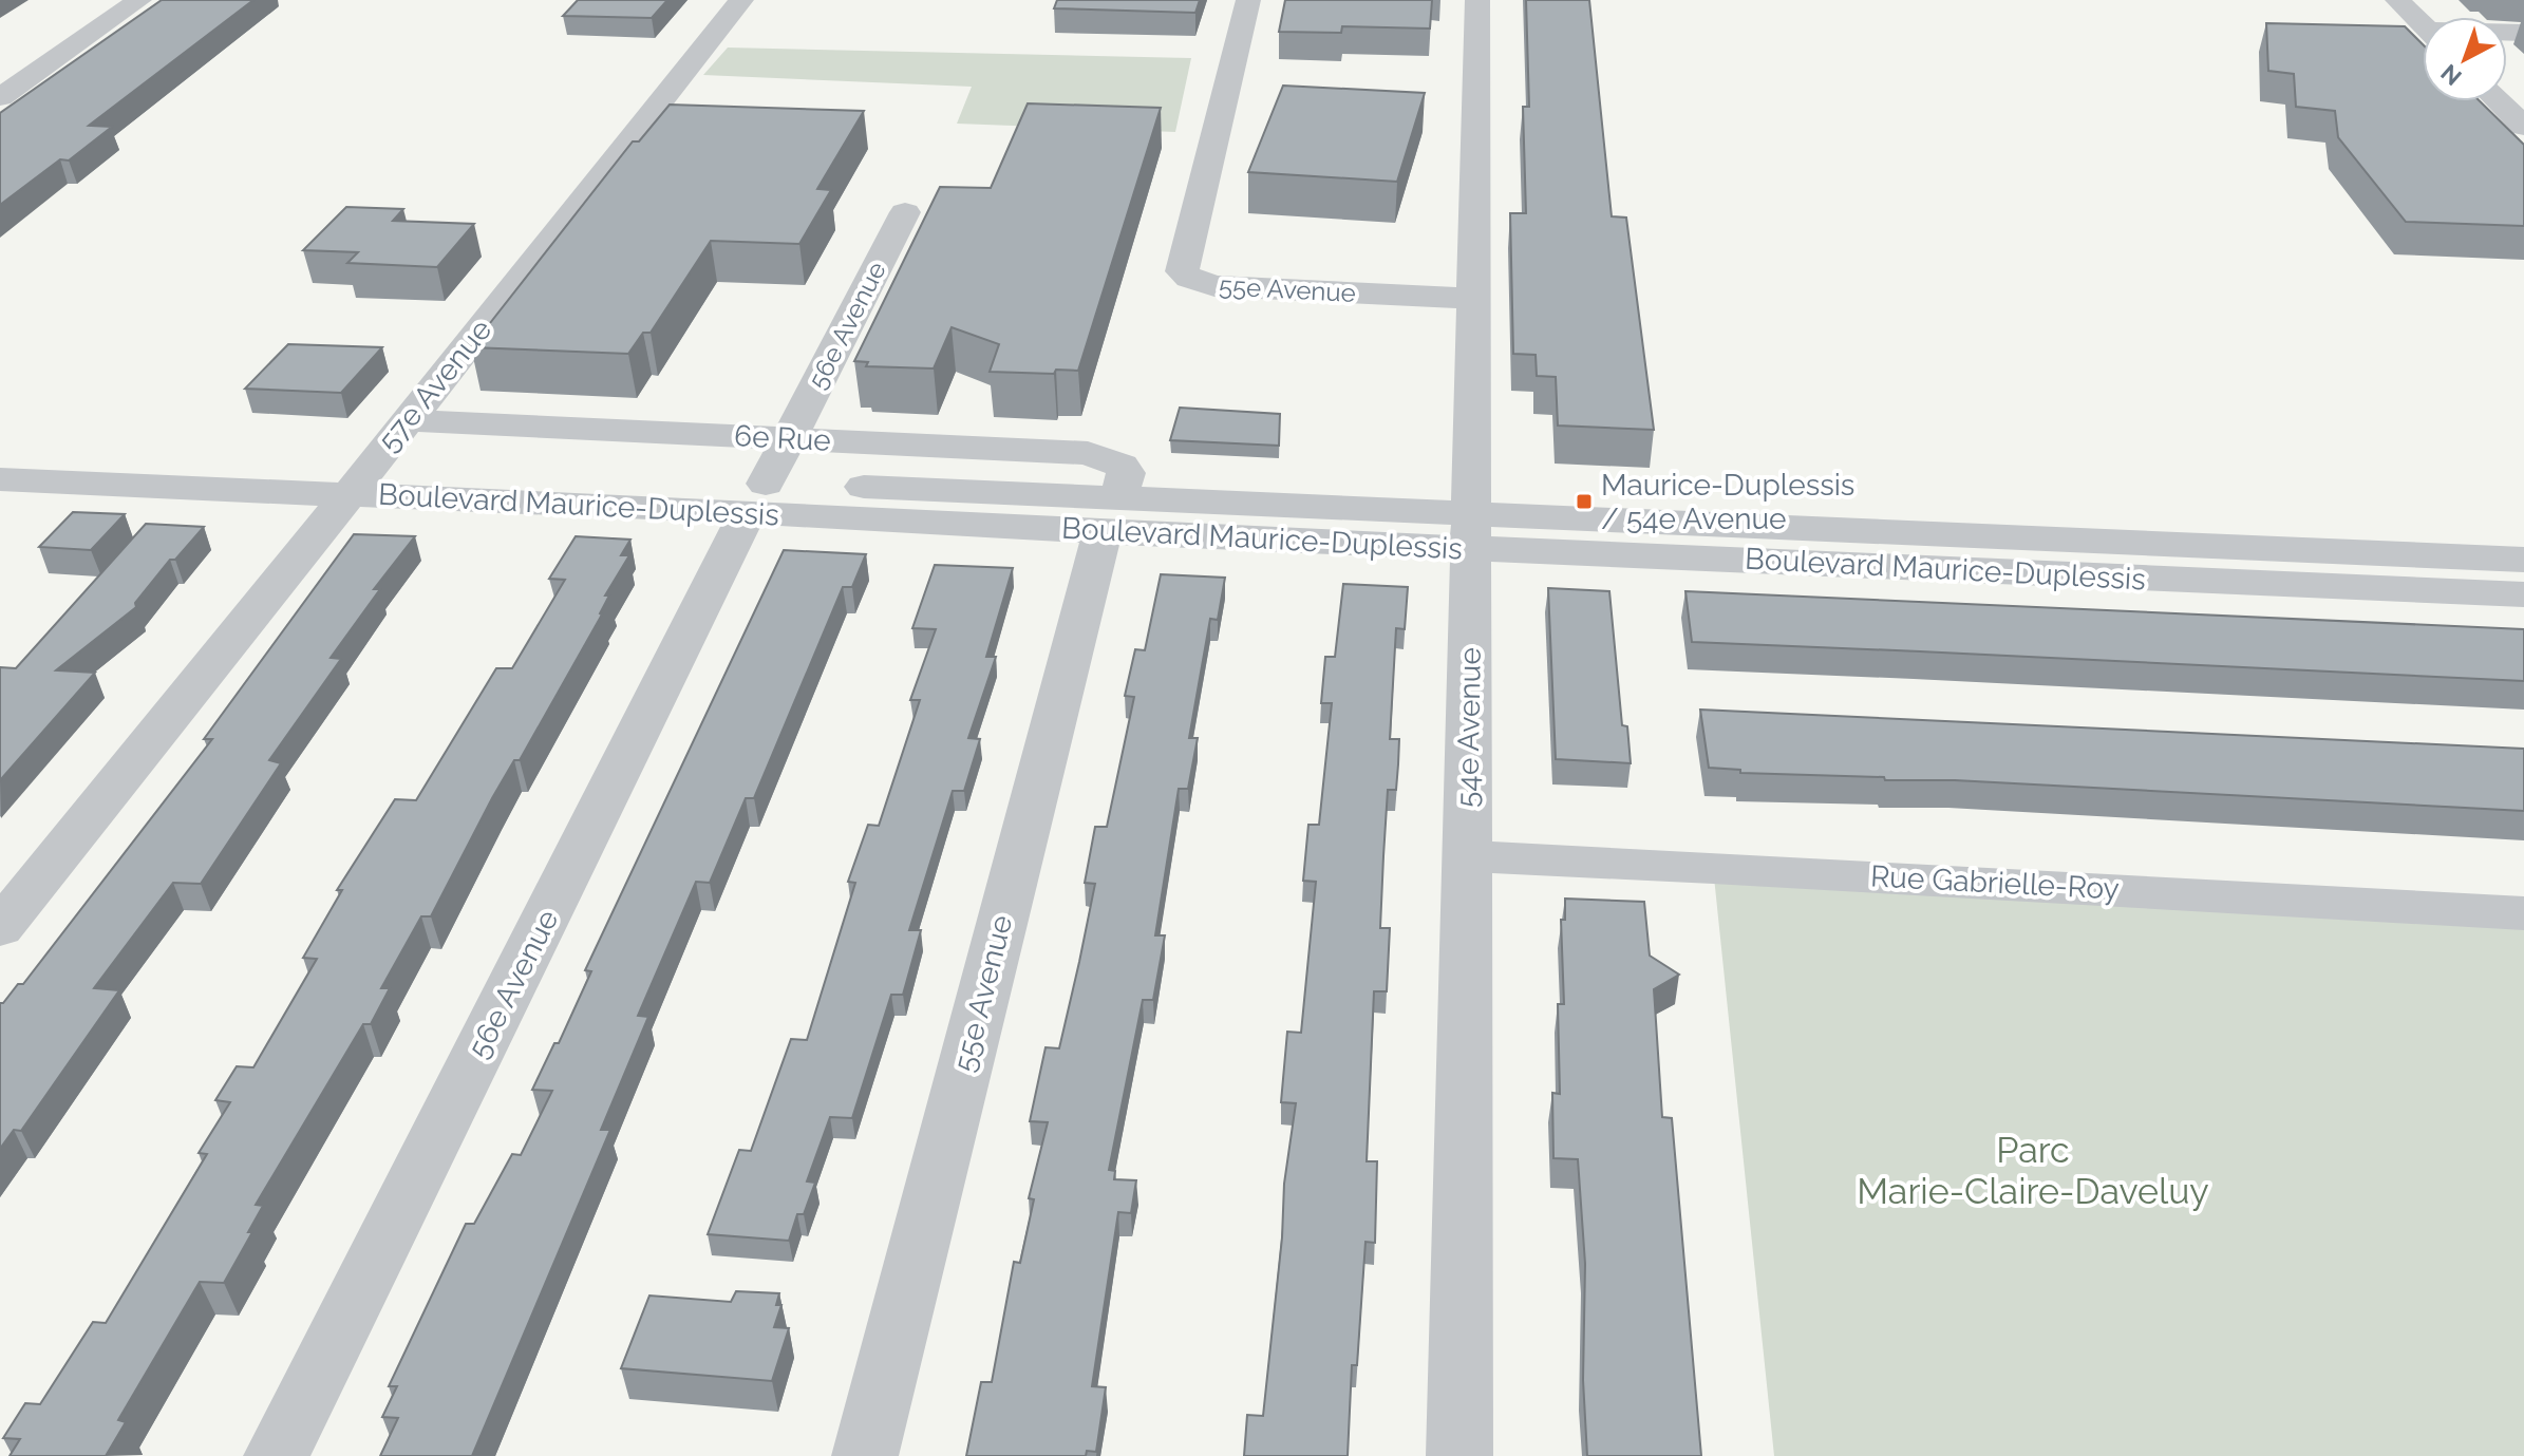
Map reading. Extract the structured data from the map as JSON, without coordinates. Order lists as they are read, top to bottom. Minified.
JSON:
{"streets":{"street":["55e Avenue","56e Avenue","57e Avenue","6e Rue","Boulevard Maurice-Duplessis","54e Avenue","Rue Gabrielle-Roy"]},"crossings":[["55e Avenue","6e Rue"],["55e Avenue","Boulevard Maurice-Duplessis"],["55e Avenue","54e Avenue"],["56e Avenue","6e Rue"],["56e Avenue","Boulevard Maurice-Duplessis"],["57e Avenue","6e Rue"],["57e Avenue","Boulevard Maurice-Duplessis"],["6e Rue","Boulevard Maurice-Duplessis"],["Boulevard Maurice-Duplessis","54e Avenue"],["54e Avenue","Rue Gabrielle-Roy"]],"parks":["Parc Marie-Claire-Daveluy"],"places":{"transit":["Maurice-Duplessis / 54e Avenue"]},"north":"bottom left"}
